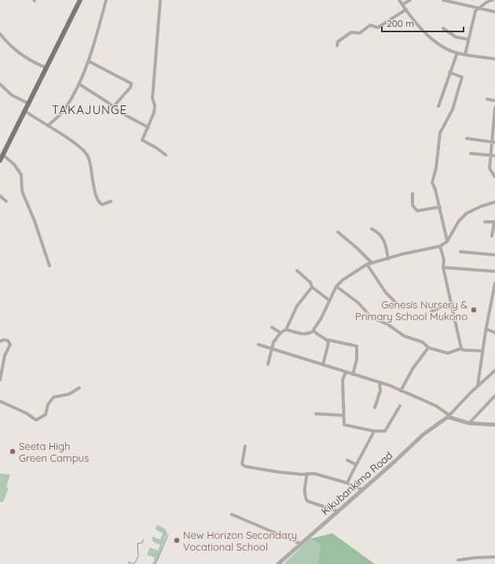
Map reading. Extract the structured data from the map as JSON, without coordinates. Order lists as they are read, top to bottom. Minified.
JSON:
{"streets":{"street":["Kikubankima Road"]},"districts":["TAKAJUNGE"],"places":["Genesis Nursery & Primary School Mukono","Seeta High Green Campus","New Horizon Secondary Vocational School"],"scale_bar":"200 m"}
